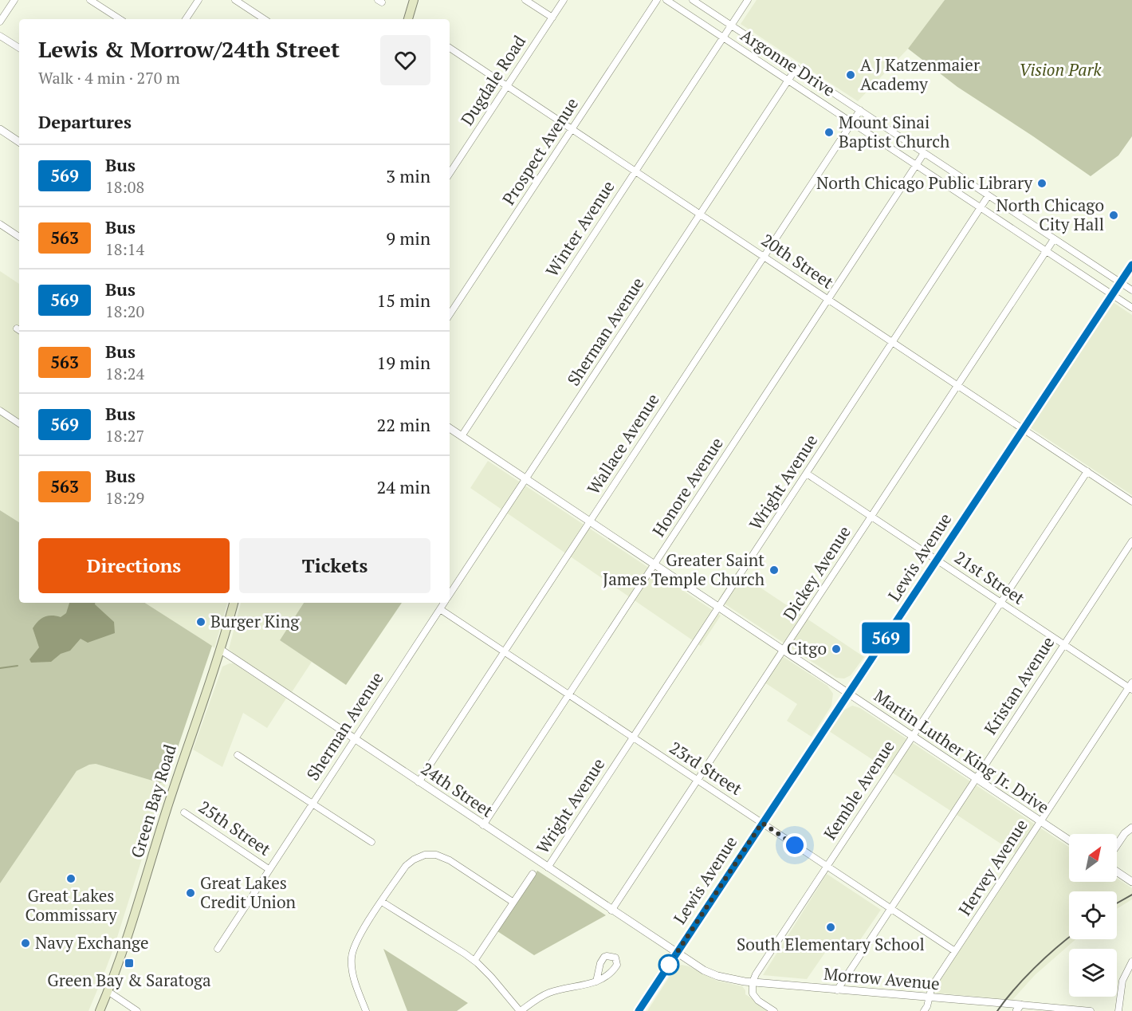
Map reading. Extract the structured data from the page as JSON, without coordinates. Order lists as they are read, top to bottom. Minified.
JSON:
{"streets":{"main road":["Lewis Avenue","Green Bay Road"],"street":["Argonne Drive","Dugdale Road","Prospect Avenue","Winter Avenue","20th Street","Sherman Avenue","Wallace Avenue","Wright Avenue","Honore Avenue","Dickey Avenue","21st Street","Kristan Avenue","Martin Luther King Jr. Drive","23rd Street","24th Street","Kemble Avenue","25th Street","Hervey Avenue","Morrow Avenue"]},"crossings":[["Argonne Drive","Winter Avenue"],["Argonne Drive","Sherman Avenue"],["Argonne Drive","Wallace Avenue"],["Argonne Drive","Wright Avenue"],["Argonne Drive","Honore Avenue"],["Argonne Drive","Lewis Avenue"],["Argonne Drive","Dickey Avenue"],["Dugdale Road","20th Street"],["Prospect Avenue","20th Street"],["Winter Avenue","20th Street"],["Winter Avenue","Martin Luther King Jr. Drive"],["20th Street","Sherman Avenue"],["20th Street","Wallace Avenue"],["20th Street","Wright Avenue"],["20th Street","Honore Avenue"],["20th Street","Lewis Avenue"],["20th Street","Dickey Avenue"],["20th Street","Kemble Avenue"],["Sherman Avenue","Martin Luther King Jr. Drive"],["Sherman Avenue","23rd Street"],["Sherman Avenue","24th Street"],["Sherman Avenue","25th Street"],["Wallace Avenue","Martin Luther King Jr. Drive"],["Wallace Avenue","23rd Street"],["Wallace Avenue","24th Street"],["Wright Avenue","21st Street"],["Wright Avenue","Martin Luther King Jr. Drive"],["Wright Avenue","23rd Street"],["Wright Avenue","24th Street"],["Honore Avenue","Martin Luther King Jr. Drive"],["Honore Avenue","23rd Street"],["Honore Avenue","24th Street"],["Lewis Avenue","21st Street"],["Lewis Avenue","Martin Luther King Jr. Drive"],["Lewis Avenue","23rd Street"],["Lewis Avenue","24th Street"],["Lewis Avenue","Morrow Avenue"],["Dickey Avenue","21st Street"],["Dickey Avenue","Martin Luther King Jr. Drive"],["Dickey Avenue","23rd Street"],["Dickey Avenue","24th Street"],["21st Street","Kristan Avenue"],["21st Street","Kemble Avenue"],["21st Street","Hervey Avenue"],["Kristan Avenue","Martin Luther King Jr. Drive"],["Kristan Avenue","23rd Street"],["Kristan Avenue","Morrow Avenue"],["Martin Luther King Jr. Drive","Kemble Avenue"],["Martin Luther King Jr. Drive","Hervey Avenue"],["23rd Street","Kemble Avenue"],["23rd Street","Hervey Avenue"],["24th Street","Green Bay Road"],["24th Street","Morrow Avenue"],["Kemble Avenue","Morrow Avenue"],["Hervey Avenue","Morrow Avenue"]],"parks":["Vision Park"],"places":{"other":["A J Katzenmaier Academy","Mount Sinai Baptist Church","North Chicago Public Library","North Chicago City Hall","Greater Saint James Temple Church","Burger King","Citgo","Great Lakes Commissary","Great Lakes Credit Union","South Elementary School","Navy Exchange"],"transit":["Green Bay & Saratoga"]},"lines":["bus line 569"],"north":"top right","page":{"on_map":"569","heading":[["Lewis & Morrow/24th Street","Walk · 4 min · 270 m"],"Departures"],"list":[{"mark":"569","name":"Bus","note":"18:08","value":"3 min"},{"mark":"563","name":"Bus","note":"18:14","value":"9 min"},{"mark":"569","name":"Bus","note":"18:20","value":"15 min"},{"mark":"563","name":"Bus","note":"18:24","value":"19 min"},{"mark":"569","name":"Bus","note":"18:27","value":"22 min"},{"mark":"563","name":"Bus","note":"18:29","value":"24 min"}],"buttons":["Directions","Tickets"]}}
